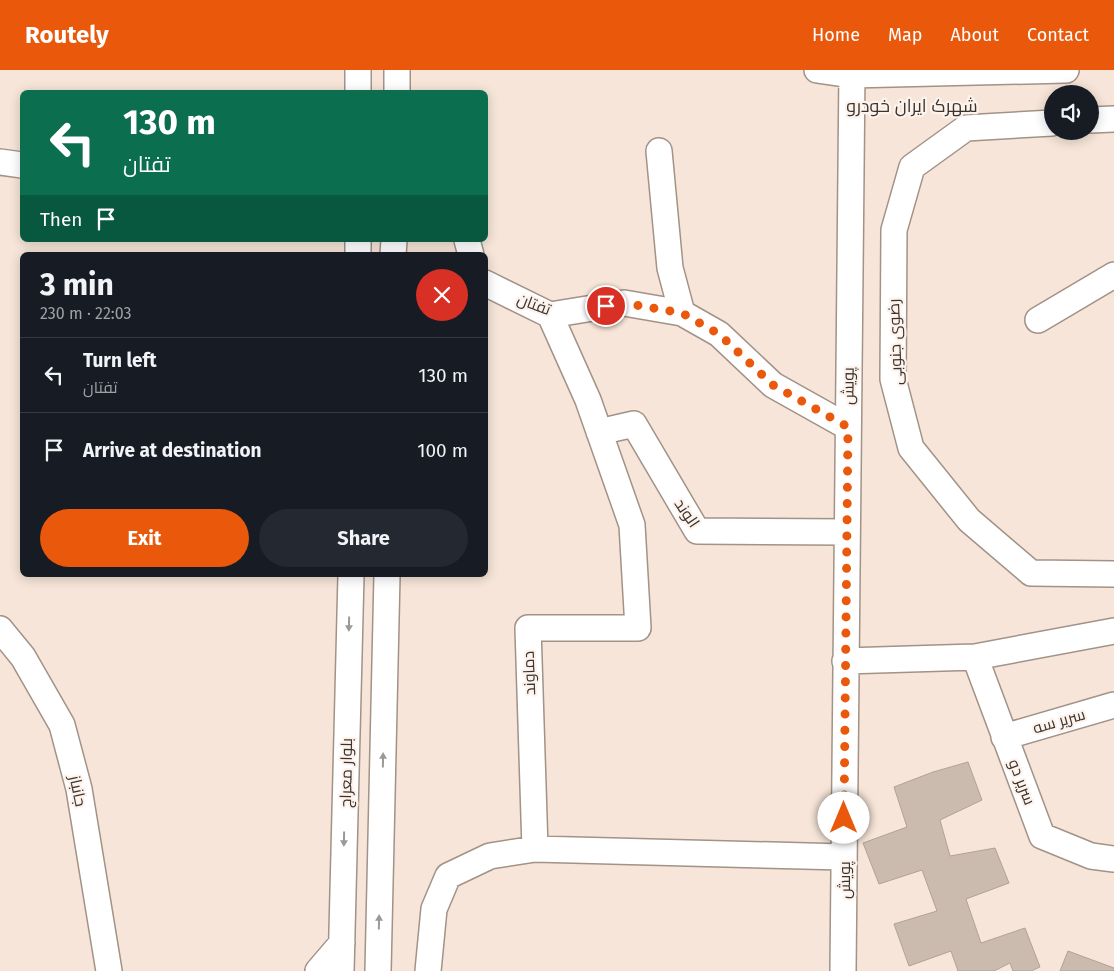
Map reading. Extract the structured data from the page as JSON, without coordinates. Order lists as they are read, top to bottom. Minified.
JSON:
{"streets":{"street":["تفتان","رضوی جنوبی","پویش","الوند","دماوند","سریر سه","بلوار معراج","سریر دو","جانباز"]},"crossings":[["تفتان","پویش"],["تفتان","دماوند"],["پویش","الوند"],["الوند","دماوند"],["سریر سه","سریر دو"]],"districts":["شهرک ایران خودرو"],"page":{"header":"Routely","nav":["Home","Map","About","Contact"],"turn":["130 m","تفتان"],"then":"Then","heading":["3 min","230 m · 22:03"],"list":[{"name":"Turn left","note":"تفتان","value":"130 m"},{"name":"Arrive at destination","value":"100 m"}],"buttons":["Exit","Share"]}}
